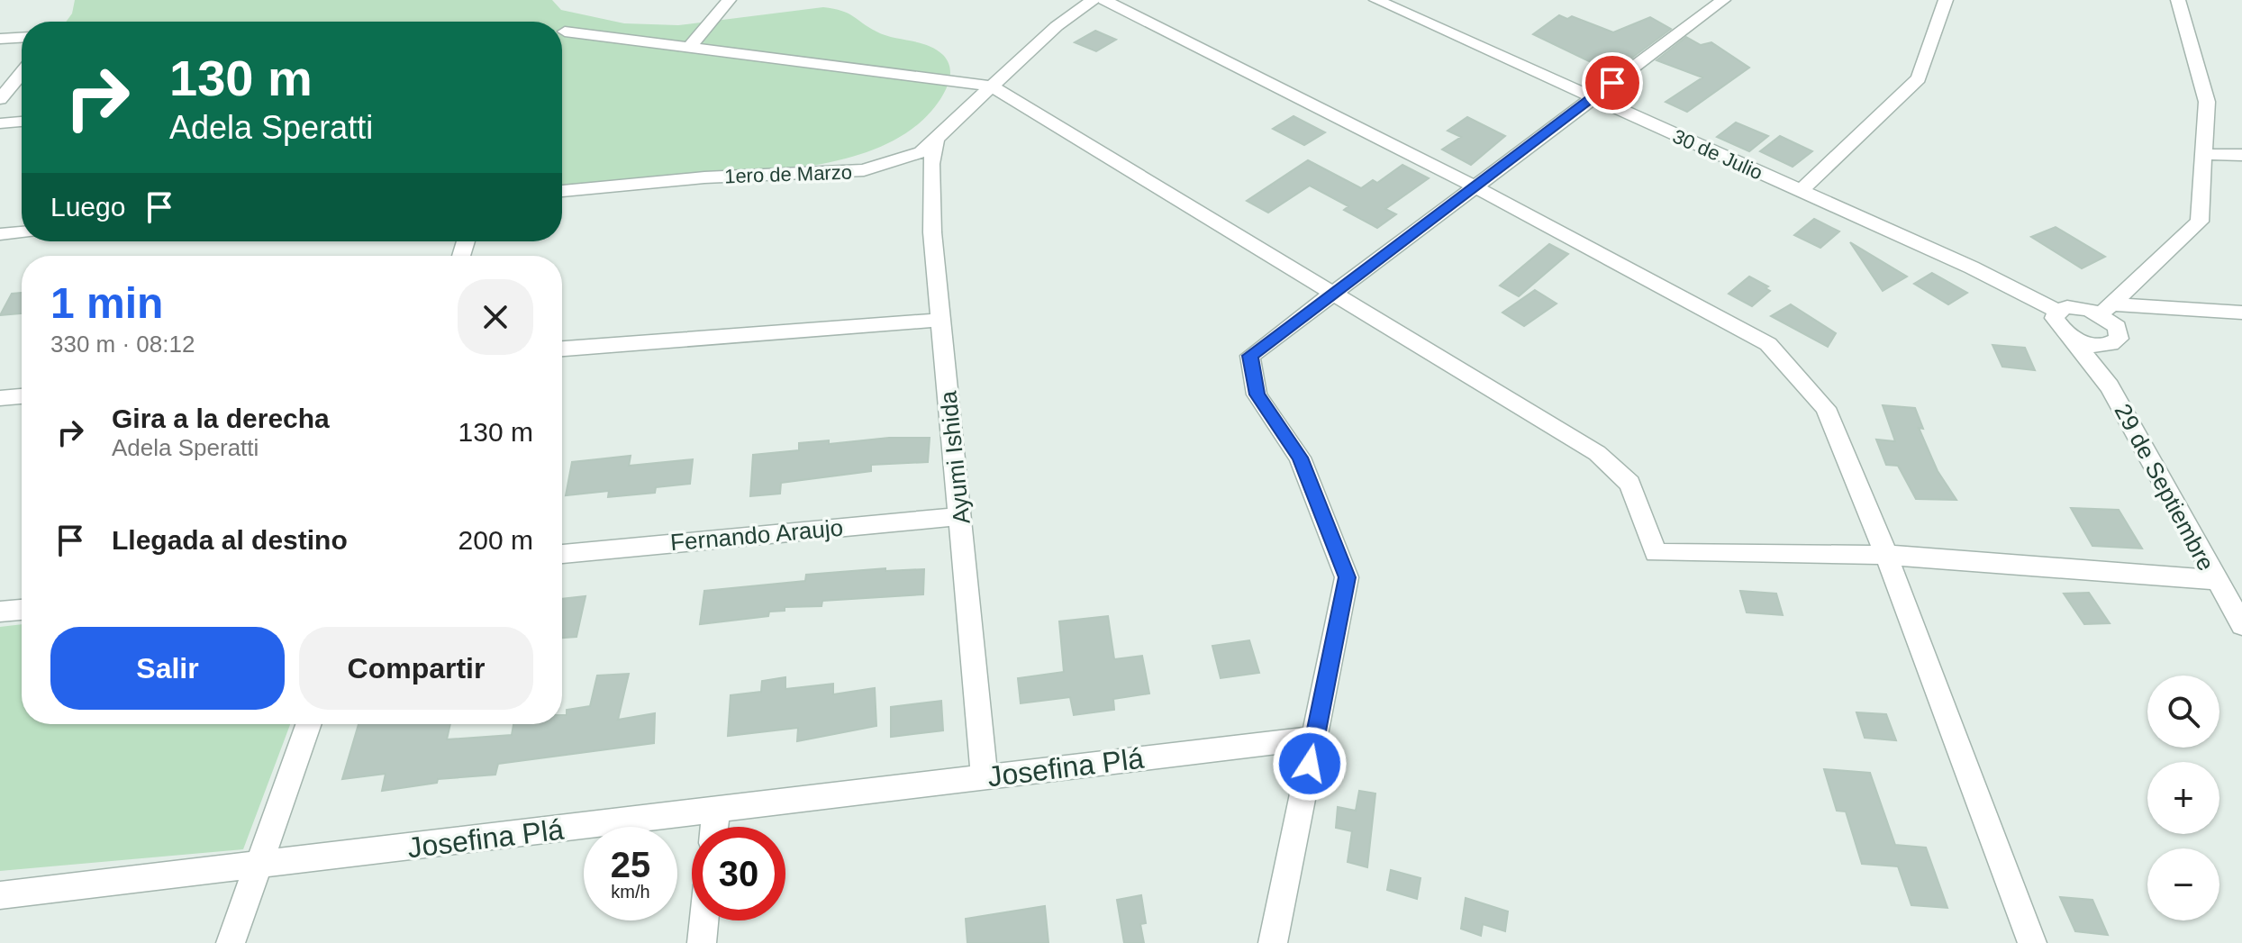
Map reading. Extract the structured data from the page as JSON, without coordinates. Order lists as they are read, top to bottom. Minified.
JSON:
{"streets":{"street":["30 de Julio","1ero de Marzo","Ayumi Ishida","29 de Septiembre","Fernando Araujo","Josefina Plá"]},"crossings":[["30 de Julio","29 de Septiembre"],["1ero de Marzo","Ayumi Ishida"],["Ayumi Ishida","Fernando Araujo"],["Ayumi Ishida","Josefina Plá"]],"page":{"turn":["130 m","Adela Speratti"],"then":"Luego","heading":["1 min","330 m · 08:12"],"list":[{"name":"Gira a la derecha","note":"Adela Speratti","value":"130 m"},{"name":"Llegada al destino","value":"200 m"}],"buttons":["Salir","Compartir"],"map_buttons":["+","−"],"speed":"25 km/h","limit":"30"}}
